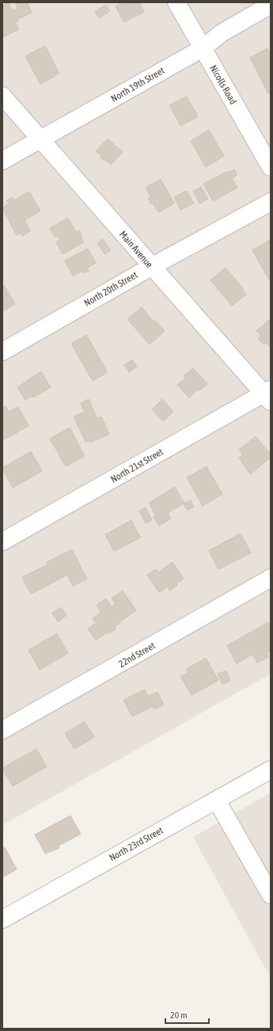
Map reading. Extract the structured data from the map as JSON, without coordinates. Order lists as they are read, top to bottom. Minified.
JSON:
{"streets":{"street":["North 19th Street","Nicolls Road","Main Avenue","North 20th Street","North 21st Street","22nd Street","North 23rd Street"]},"crossings":[["North 19th Street","Nicolls Road"],["North 19th Street","Main Avenue"],["Main Avenue","North 20th Street"],["Main Avenue","North 21st Street"]],"scale_bar":"20 m"}
